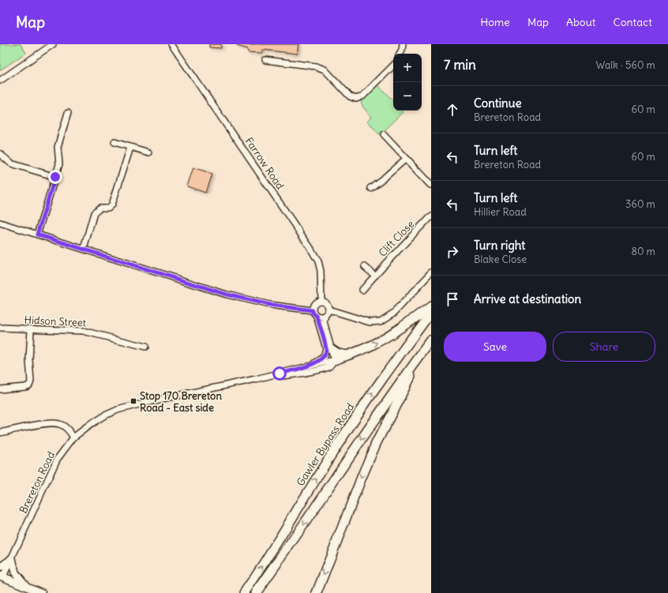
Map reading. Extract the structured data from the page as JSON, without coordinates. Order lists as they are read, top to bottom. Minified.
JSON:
{"streets":{"highway":["Gawler Bypass Road"],"street":["Farrow Road","Clift Close","Hidson Street","Brereton Road"]},"crossings":[["Farrow Road","Brereton Road"]],"places":{"transit":["Stop 170 Brereton Road - East side"]},"page":{"header":"Map","nav":["Home","Map","About","Contact"],"heading":["7 min","Walk · 560 m"],"map_buttons":["+","−"],"list":[["Continue","Brereton Road","60 m"],["Turn left","Brereton Road","60 m"],["Turn left","Hillier Road","360 m"],["Turn right","Blake Close","80 m"],"Arrive at destination"],"buttons":["Save","Share"]}}
